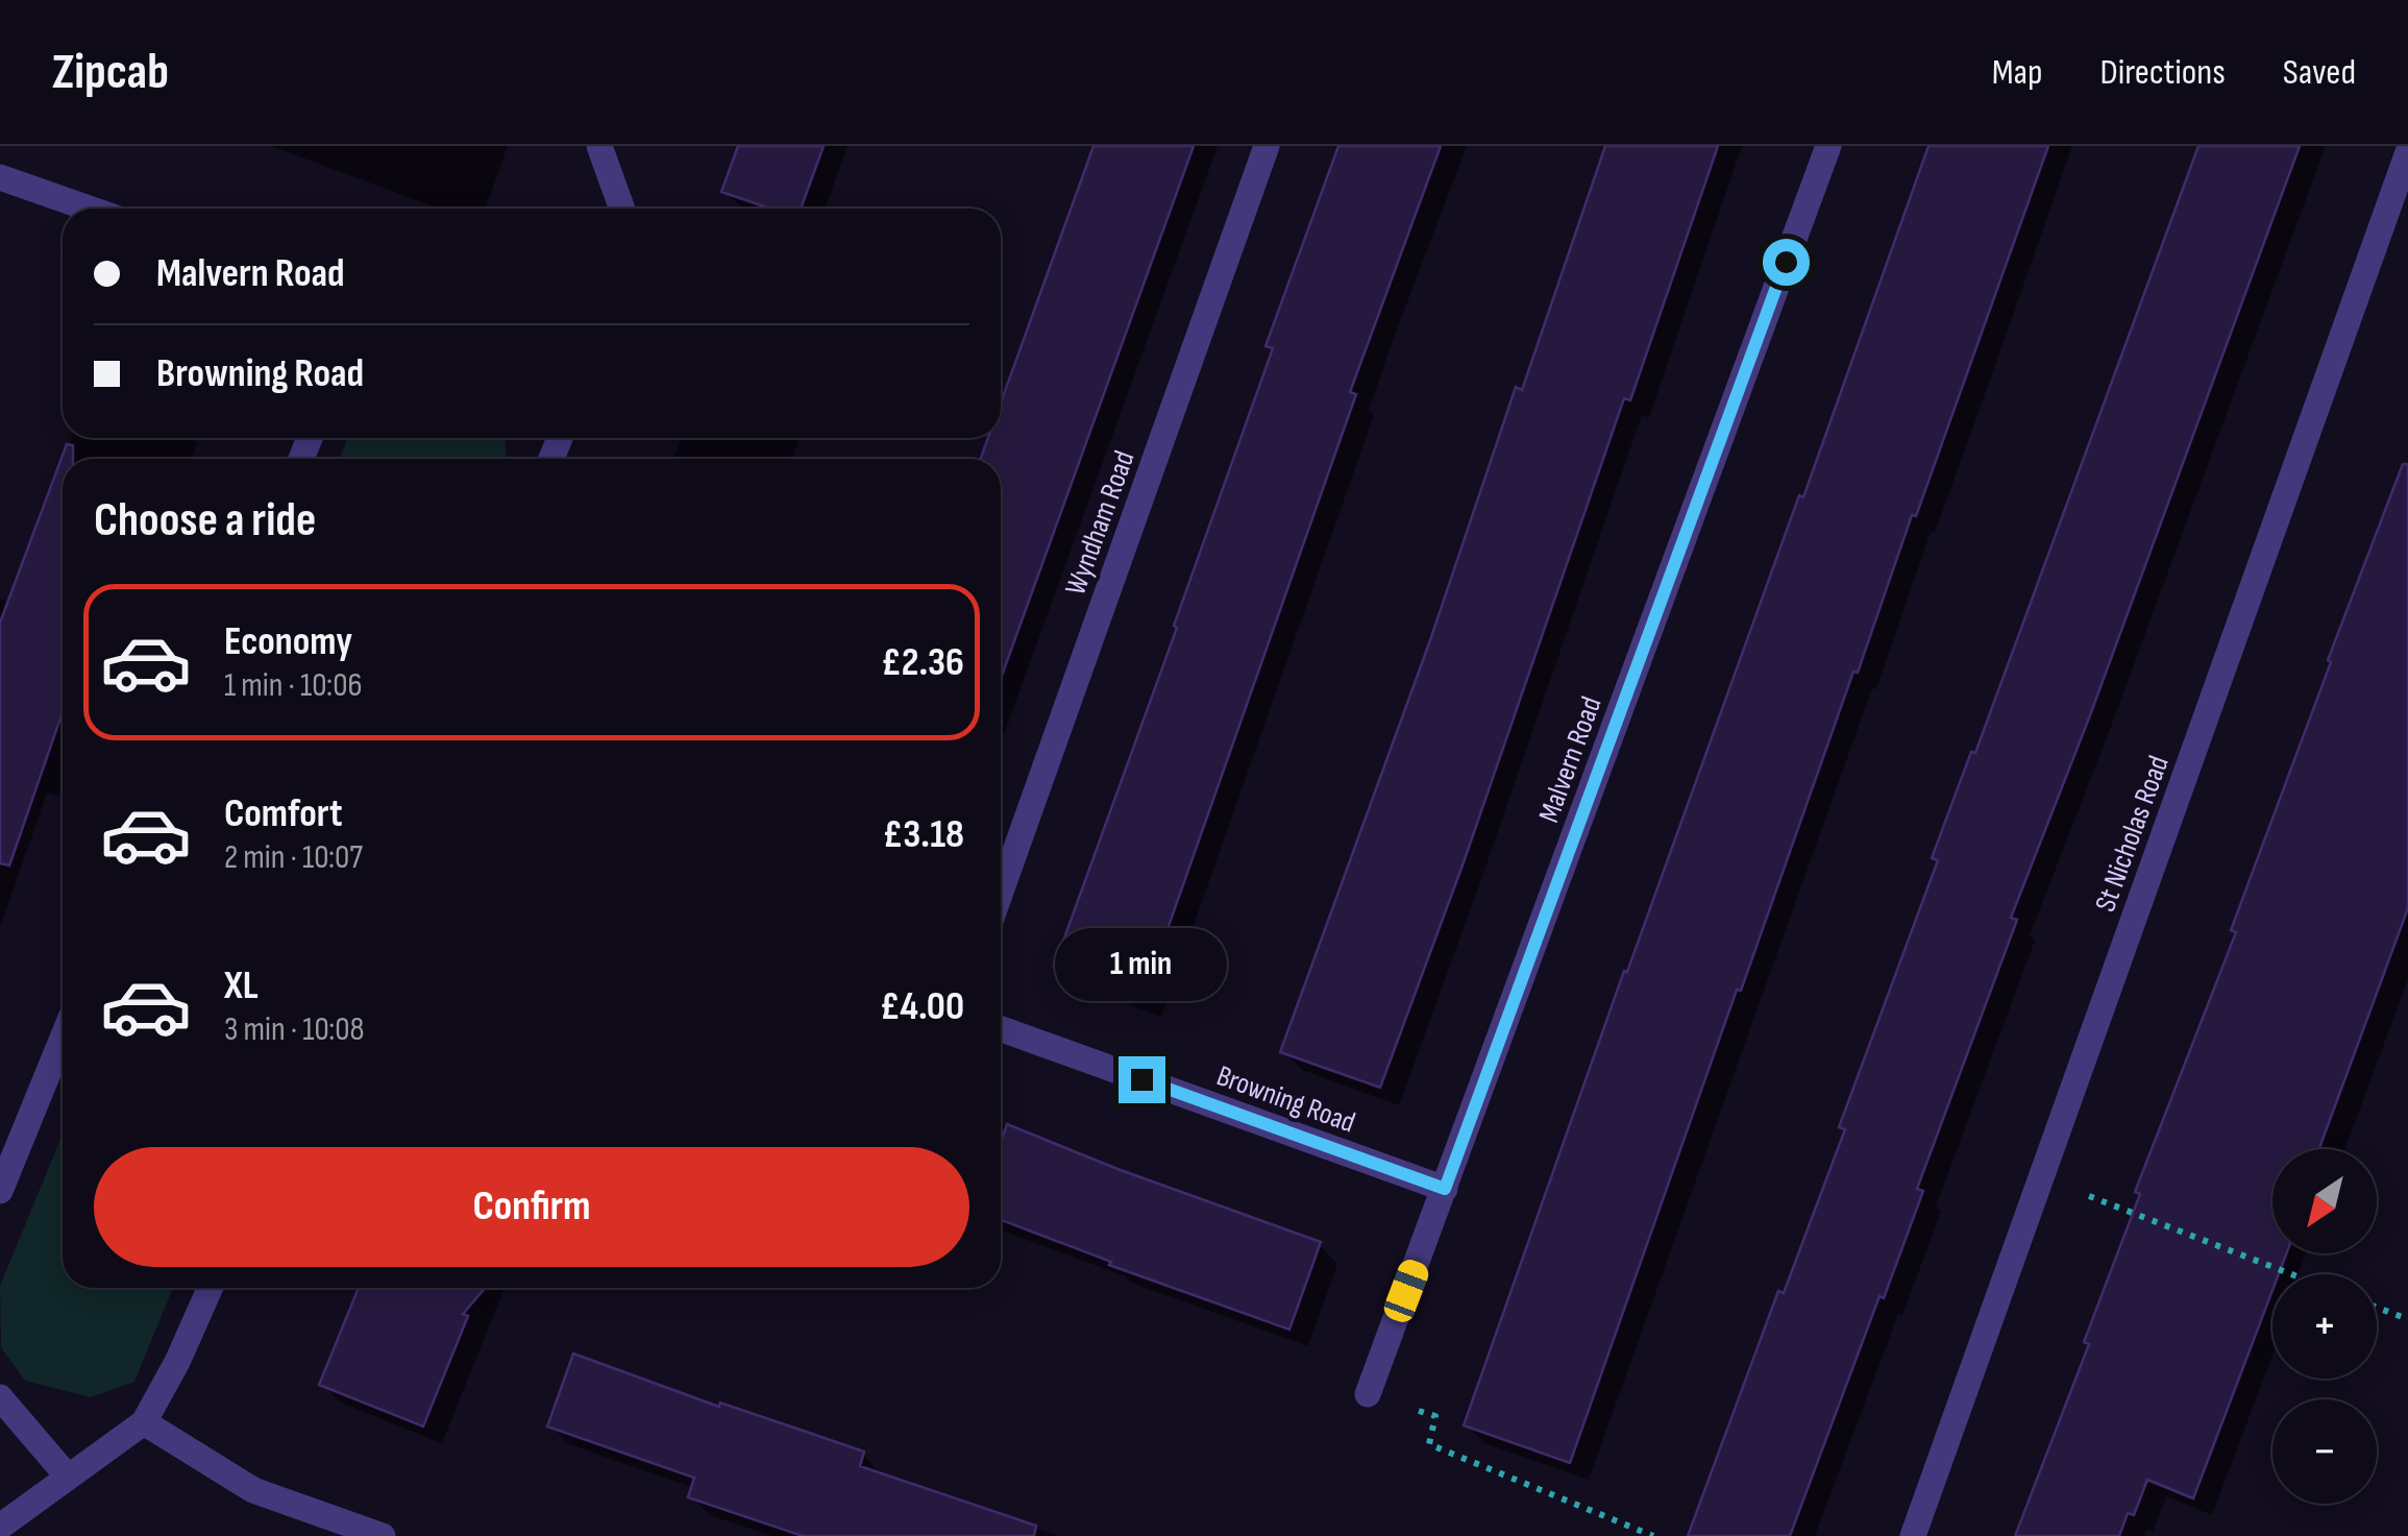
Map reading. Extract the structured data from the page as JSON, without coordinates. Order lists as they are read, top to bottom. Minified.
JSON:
{"streets":{"street":["Wyndham Road","Malvern Road","St Nicholas Road","Browning Road"]},"crossings":[["Malvern Road","Browning Road"]],"north":"bottom left","page":{"header":"Zipcab","nav":["Map","Directions","Saved"],"banner":["Malvern Road","Browning Road"],"heading":"Choose a ride","list":[{"name":"Economy","note":"1 min · 10:06","value":"£2.36"},{"name":"Comfort","note":"2 min · 10:07","value":"£3.18"},{"name":"XL","note":"3 min · 10:08","value":"£4.00"}],"bubble":"1 min","buttons":"Confirm","map_buttons":["+","−"]}}
